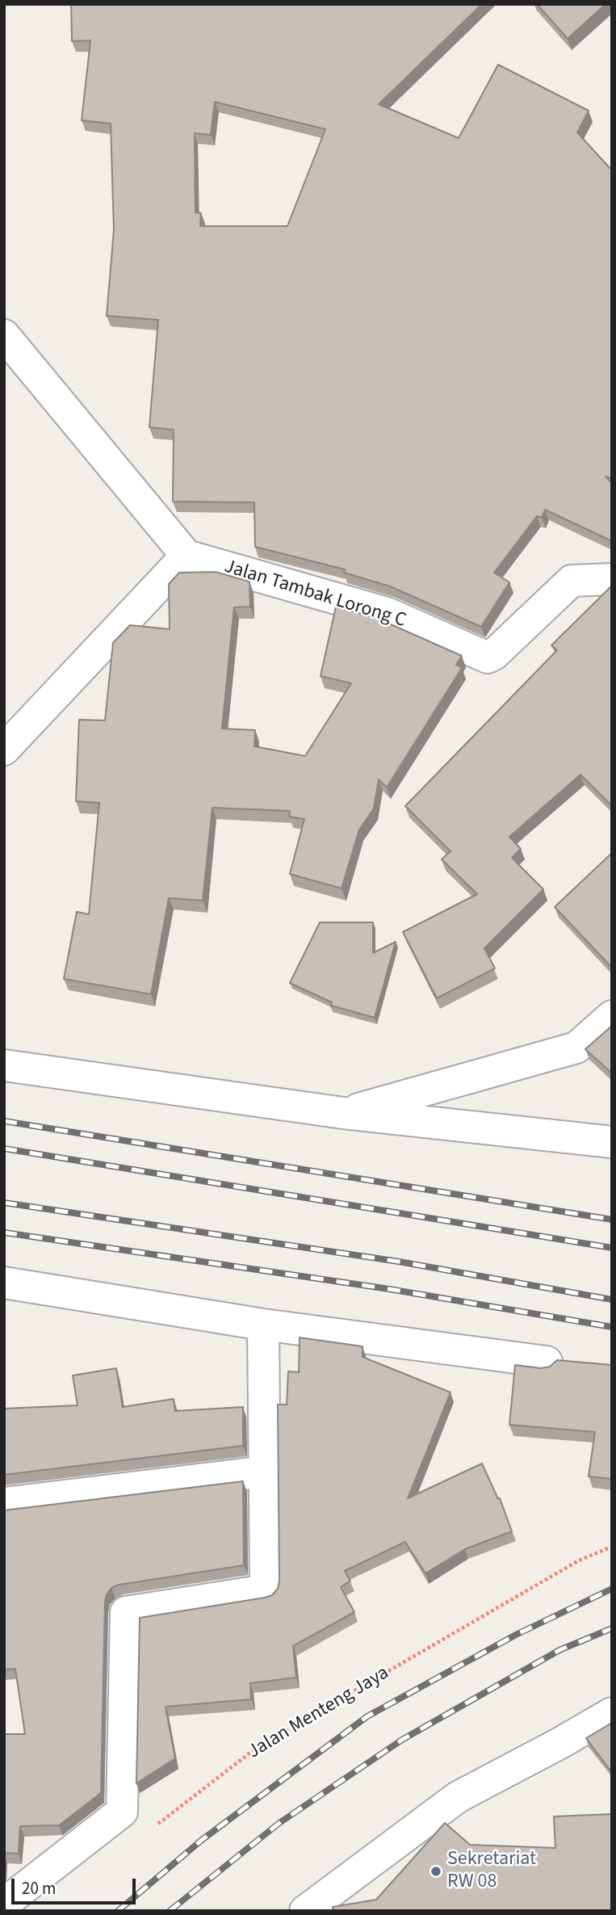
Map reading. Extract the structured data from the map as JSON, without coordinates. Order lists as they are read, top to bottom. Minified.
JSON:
{"streets":{"street":["Jalan Tambak Lorong C"],"path":["Jalan Menteng Jaya"]},"places":["Sekretariat RW 08"],"scale_bar":"20 m"}
